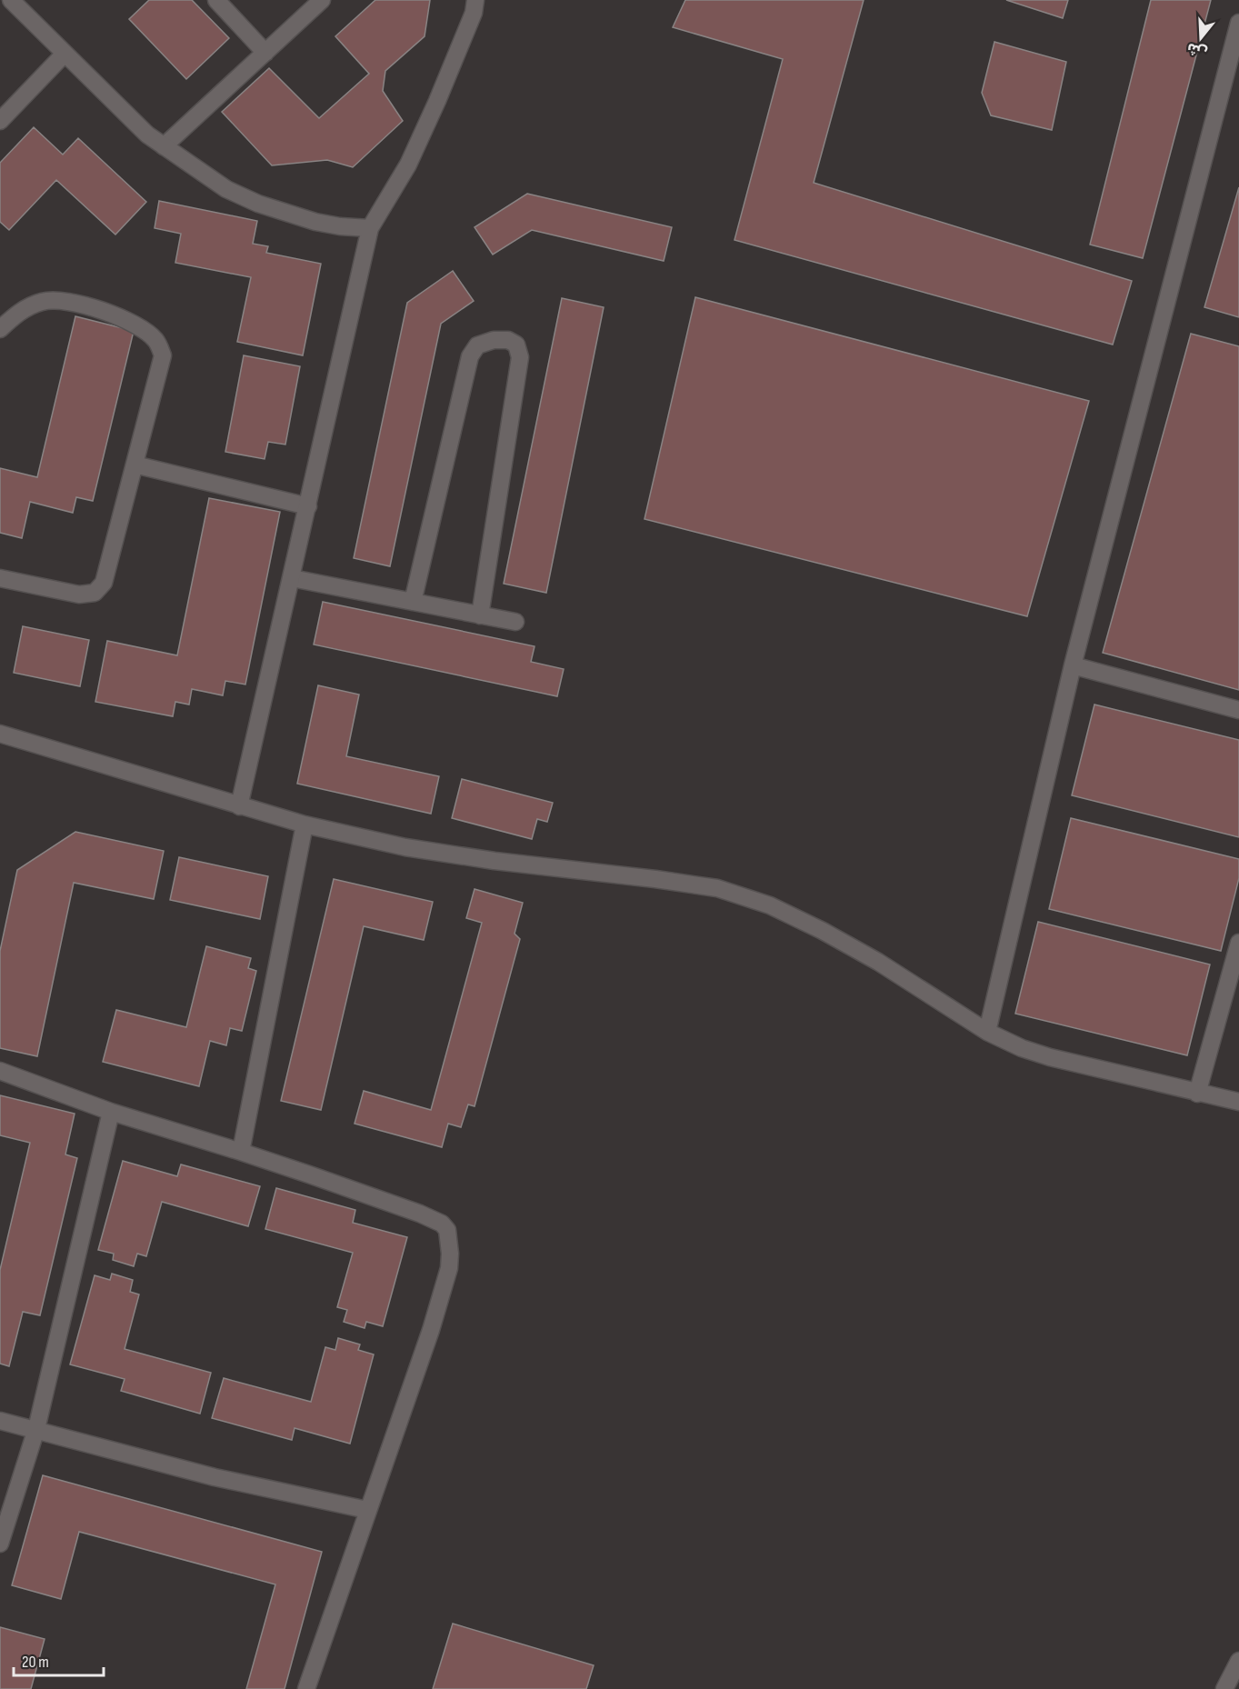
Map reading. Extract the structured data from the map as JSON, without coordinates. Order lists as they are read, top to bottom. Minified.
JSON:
{"scale_bar":"20 m","north":"bottom"}
